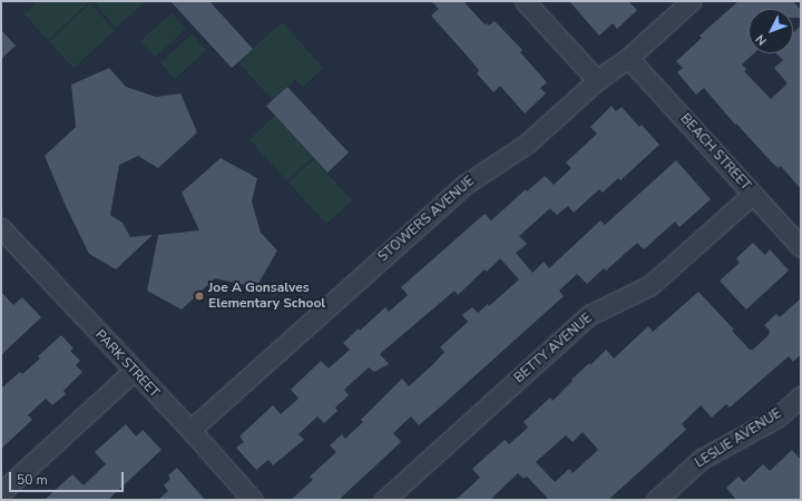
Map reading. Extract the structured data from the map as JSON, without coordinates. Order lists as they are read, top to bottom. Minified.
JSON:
{"streets":{"street":["BEACH STREET","STOWERS AVENUE","BETTY AVENUE","PARK STREET","LESLIE AVENUE"]},"crossings":[["BEACH STREET","STOWERS AVENUE"],["BEACH STREET","BETTY AVENUE"],["STOWERS AVENUE","PARK STREET"]],"places":["Joe A Gonsalves Elementary School"],"scale_bar":"50 m","north":"bottom left"}
